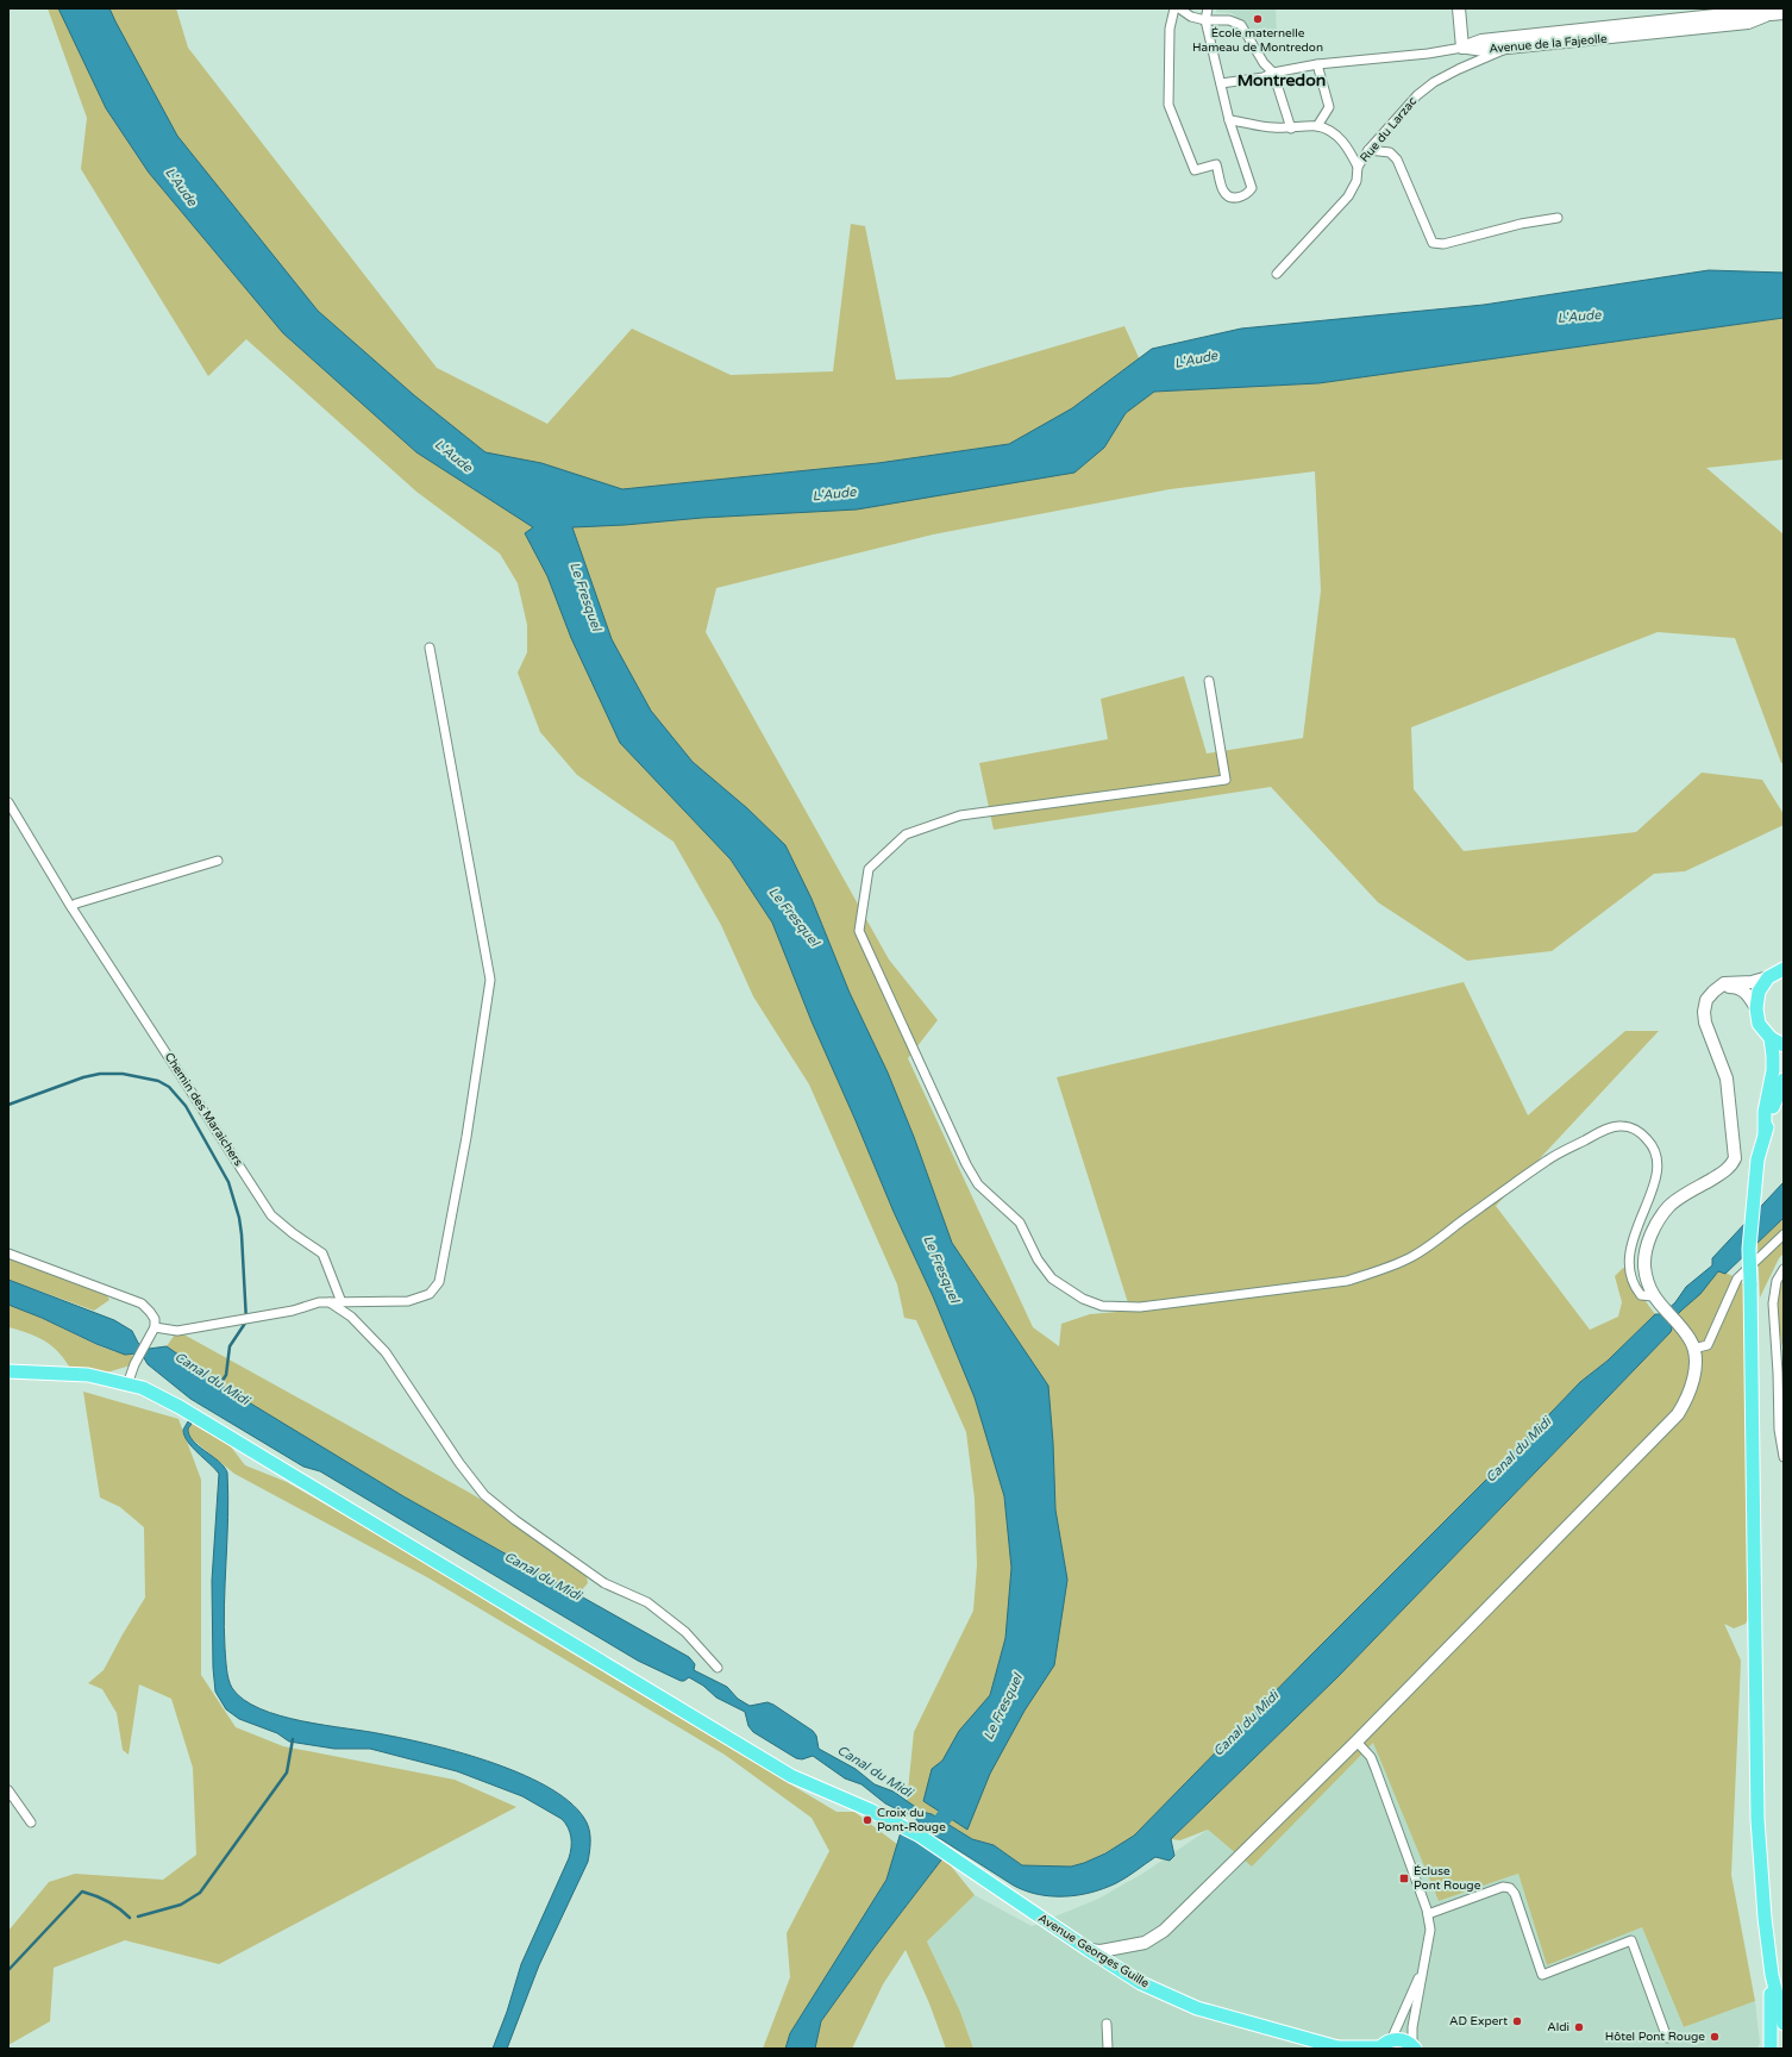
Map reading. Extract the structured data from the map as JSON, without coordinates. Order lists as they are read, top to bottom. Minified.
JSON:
{"streets":{"main road":["Avenue Georges Guille"],"street":["Avenue de la Fajeolle","Rue du Larzac","Chemin des Maraichers"]},"crossings":[["Avenue de la Fajeolle","Rue du Larzac"]],"districts":["Montredon"],"water":["L'Aude","Le Fresquel","Canal du Midi"],"places":{"other":["École maternelle Hameau de Montredon","Croix du Pont-Rouge","AD Expert","Aldi","Hôtel Pont Rouge"],"transit":["Écluse Pont Rouge"]}}
